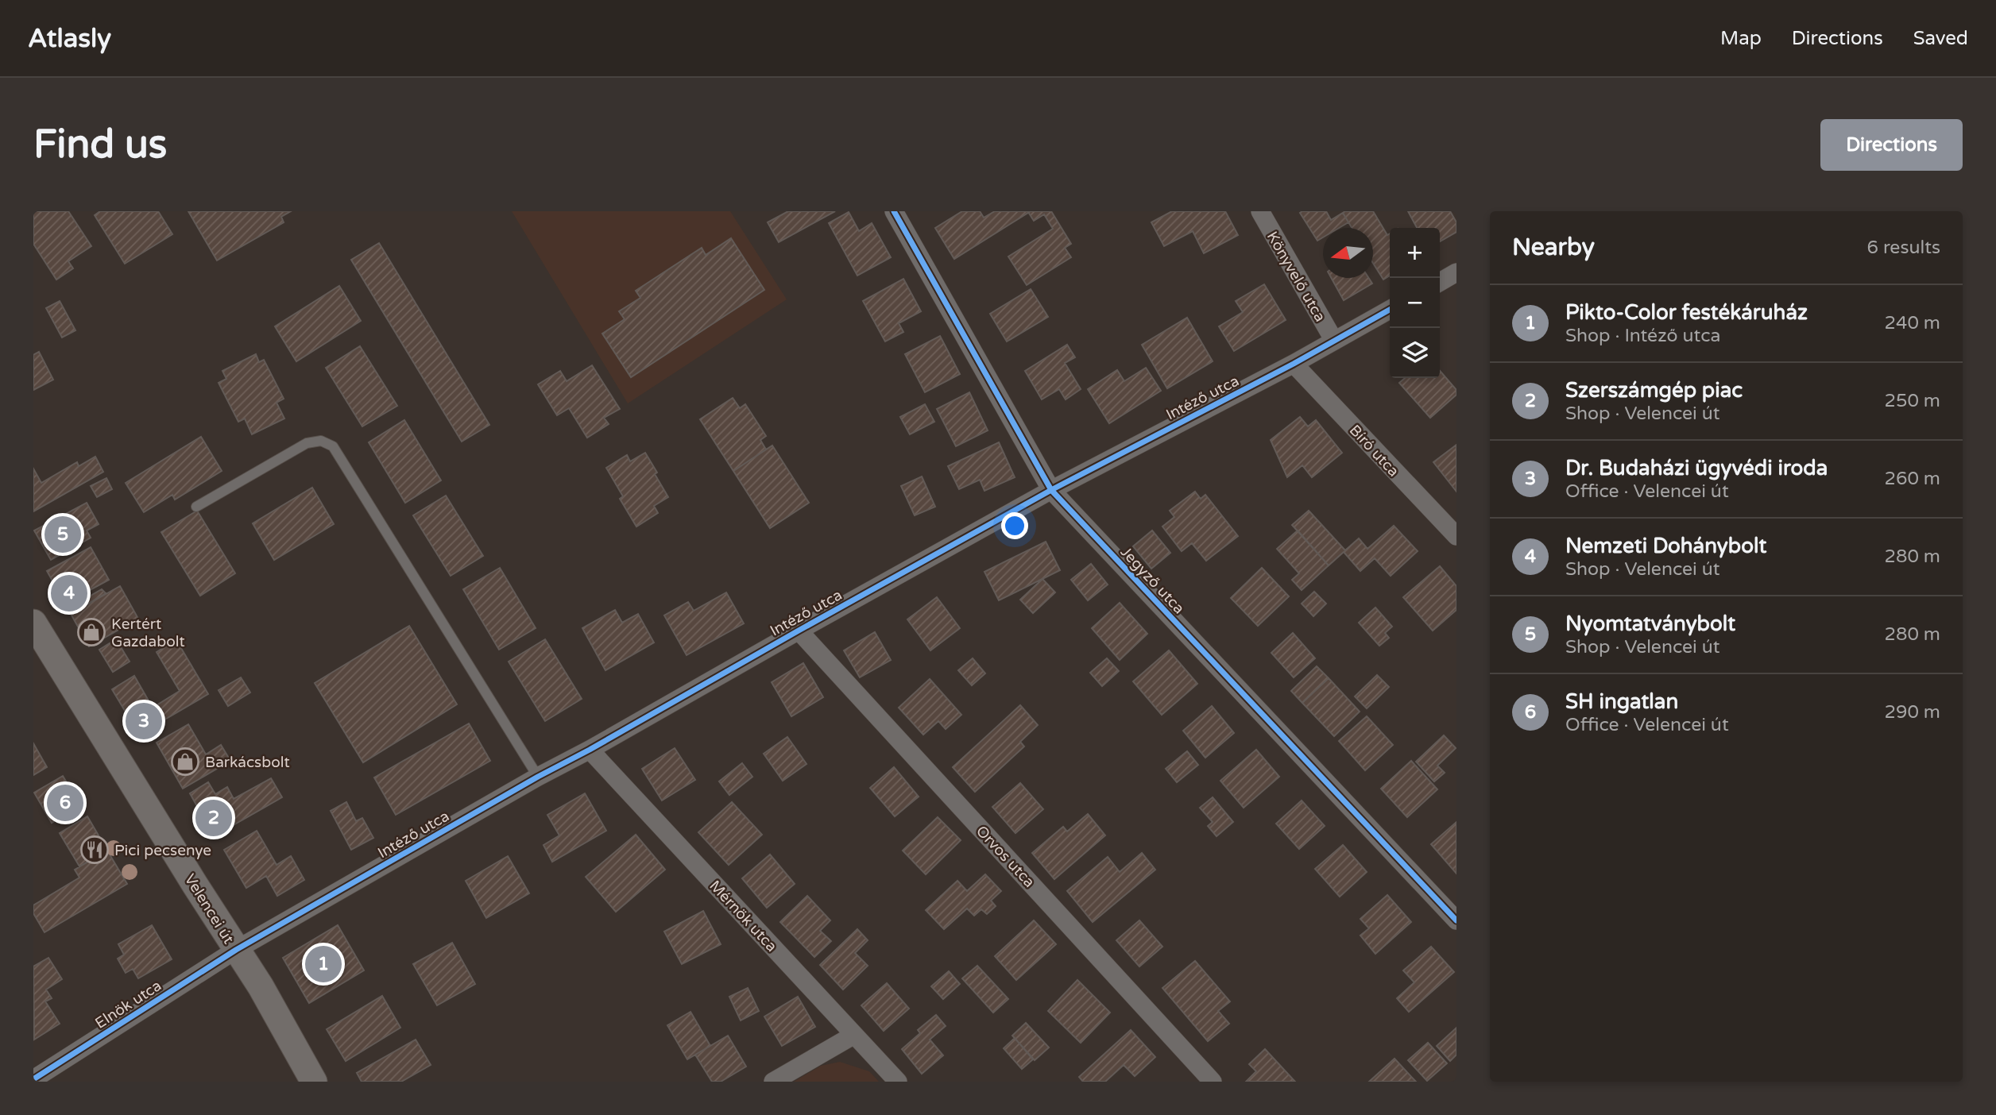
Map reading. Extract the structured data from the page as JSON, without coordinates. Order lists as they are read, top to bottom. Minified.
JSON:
{"streets":{"main road":["Velencei út"],"street":["Könyvelő utca","Intéző utca","Bíró utca","Jegyző utca","Orvos utca","Mérnök utca","Elnök utca"]},"crossings":[["Könyvelő utca","Intéző utca"],["Intéző utca","Bíró utca"],["Intéző utca","Jegyző utca"],["Intéző utca","Orvos utca"],["Intéző utca","Velencei út"],["Intéző utca","Mérnök utca"],["Intéző utca","Elnök utca"],["Velencei út","Elnök utca"]],"places":{"shop":["Kertért Gazdabolt","Barkácsbolt"],"restaurant":["Pici pecsenye"]},"north":"left","page":{"header":"Atlasly","nav":["Map","Directions","Saved"],"buttons":"Directions","title":"Find us","heading":["Nearby","6 results"],"map_buttons":["+","−"],"list":[{"mark":"1","name":"Pikto-Color festékáruház","note":"Shop · Intéző utca","value":"240 m"},{"mark":"2","name":"Szerszámgép piac","note":"Shop · Velencei út","value":"250 m"},{"mark":"3","name":"Dr. Budaházi ügyvédi iroda","note":"Office · Velencei út","value":"260 m"},{"mark":"4","name":"Nemzeti Dohánybolt","note":"Shop · Velencei út","value":"280 m"},{"mark":"5","name":"Nyomtatványbolt","note":"Shop · Velencei út","value":"280 m"},{"mark":"6","name":"SH ingatlan","note":"Office · Velencei út","value":"290 m"}],"pins":["5","4","3","6","2","1"]}}
